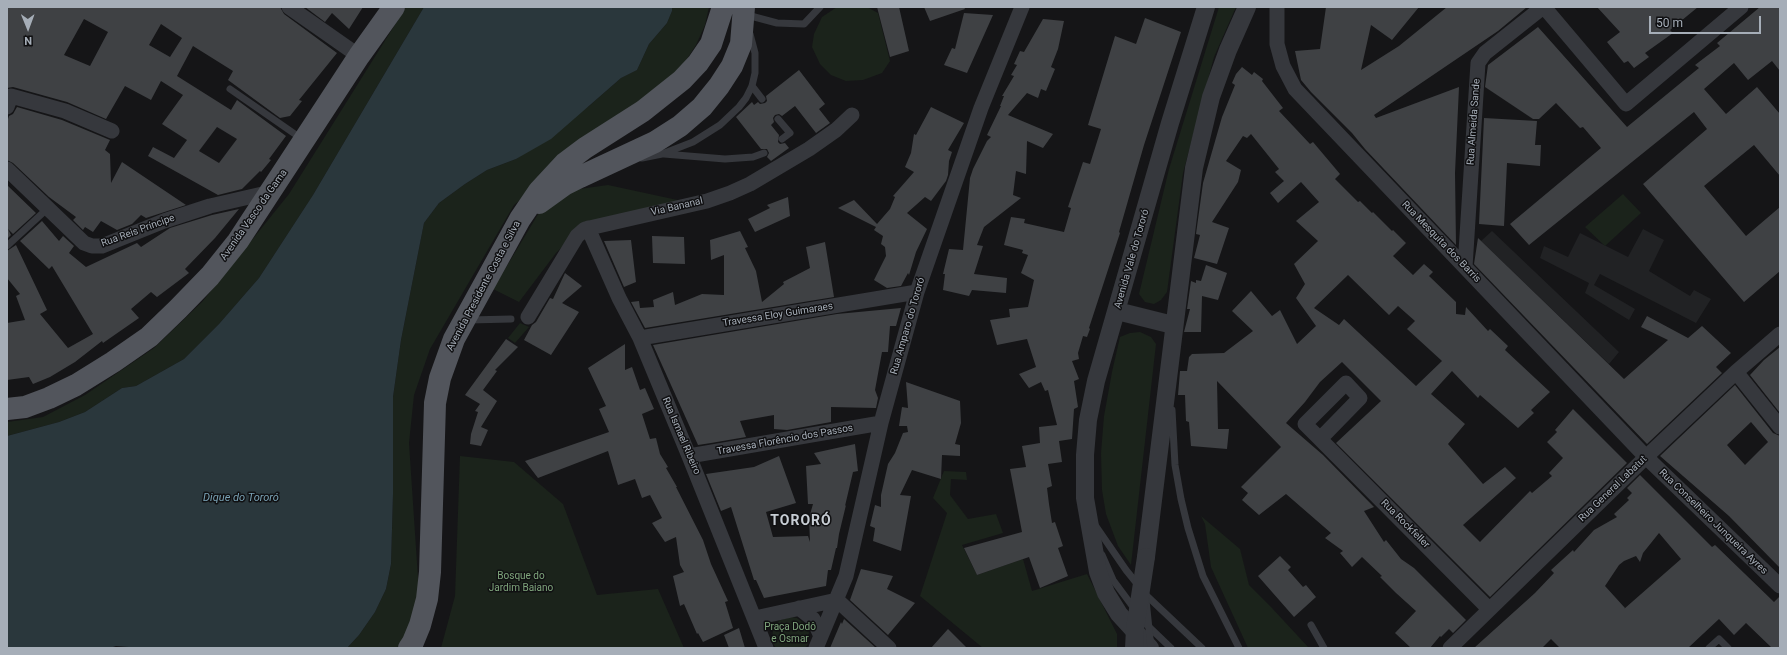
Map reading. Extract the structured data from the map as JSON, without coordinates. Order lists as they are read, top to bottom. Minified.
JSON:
{"streets":{"main road":["Avenida Vasco da Gama","Avenida Presidente Costa e Silva"],"street":["Rua Almeida Sande","Via Bananal","Rua Reis Príncipe","Rua Mesquita dos Barris","Avenida Vale do Tororó","Travessa Eloy Guimaraes","Rua Amparo do Tororó","Rua Ismael Ribeiro","Travessa Florêncio dos Passos","Rua General Labatut","Rua Conselheiro Junqueira Ayres","Rua Rockfeller"]},"crossings":[["Rua Almeida Sande","Rua Mesquita dos Barris"],["Via Bananal","Rua Ismael Ribeiro"],["Avenida Vasco da Gama","Rua Reis Príncipe"],["Rua Mesquita dos Barris","Rua General Labatut"],["Rua Mesquita dos Barris","Rua Conselheiro Junqueira Ayres"],["Travessa Eloy Guimaraes","Rua Amparo do Tororó"],["Travessa Eloy Guimaraes","Rua Ismael Ribeiro"],["Rua Amparo do Tororó","Travessa Florêncio dos Passos"],["Rua Ismael Ribeiro","Travessa Florêncio dos Passos"],["Rua General Labatut","Rua Conselheiro Junqueira Ayres"],["Rua General Labatut","Rua Rockfeller"]],"districts":["TORORÓ"],"water":["Dique do Tororó"],"parks":["Bosque do Jardim Baiano","Praça Dodô e Osmar"],"scale_bar":"50 m","north":"bottom"}
